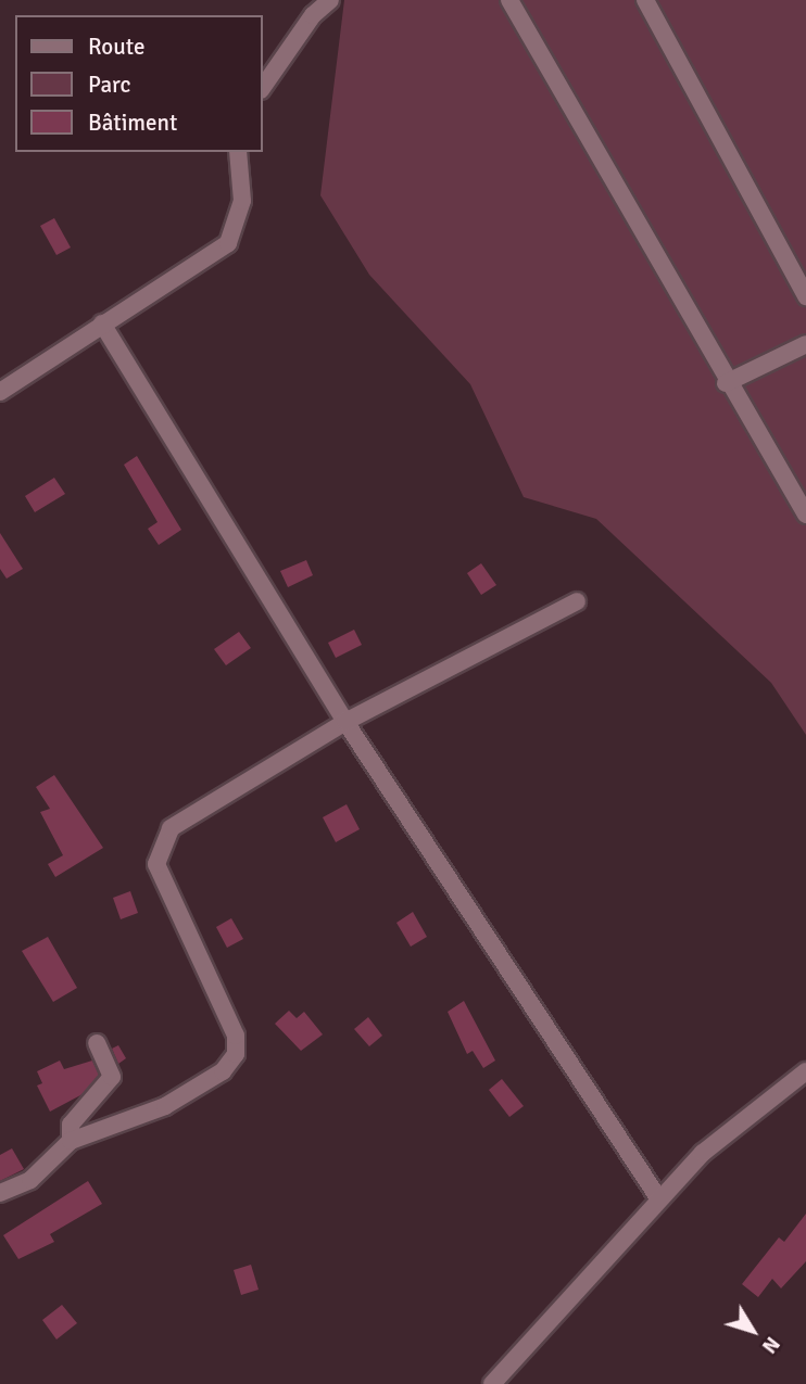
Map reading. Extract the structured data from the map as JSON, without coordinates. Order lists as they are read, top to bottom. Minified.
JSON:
{"legend":["Route","Parc","Bâtiment"],"north":"bottom right"}
